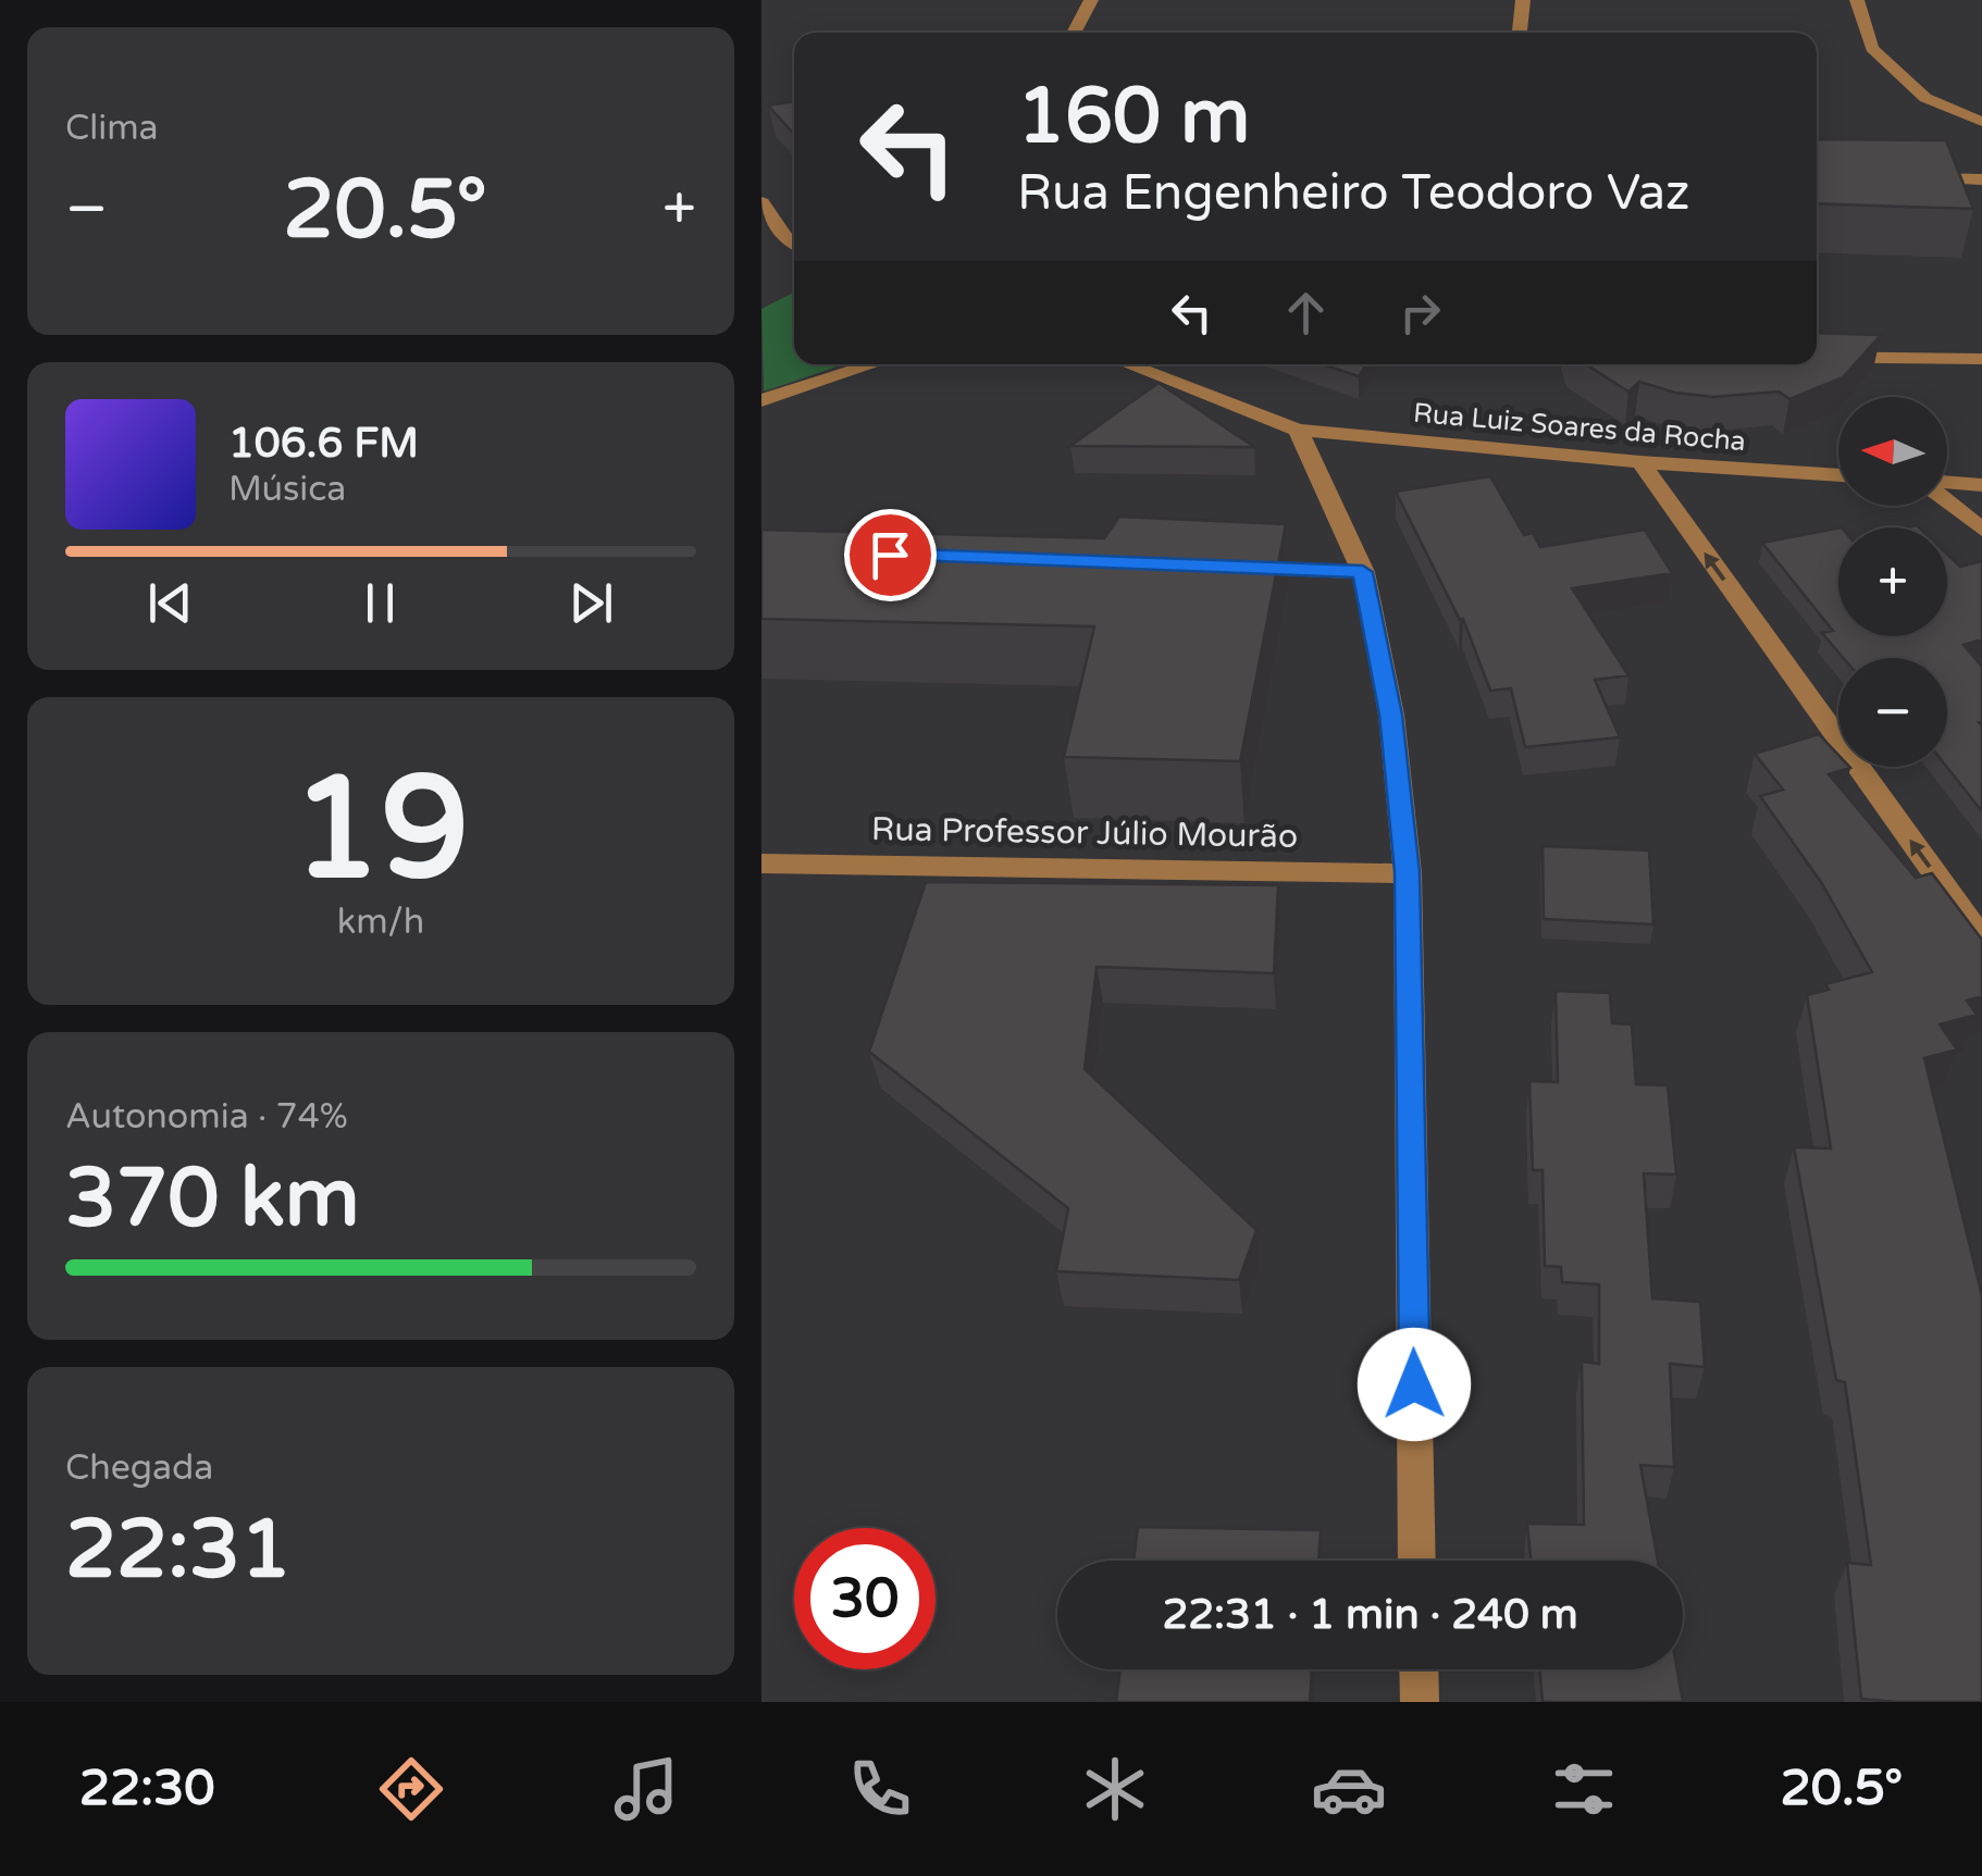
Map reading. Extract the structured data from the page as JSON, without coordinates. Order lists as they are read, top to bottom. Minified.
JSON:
{"streets":{"street":["Rua Luiz Soares da Rocha","Rua Professor Júlio Mourão"]},"north":"left","page":{"tile":["Clima",["19","km/h"],["Autonomia · 74%","370 km"],["Chegada","22:31"]],"turn":["160 m","Rua Engenheiro Teodoro Vaz"],"heat":["−","20.5°","+"],"map_buttons":["+","−"],"song":["106.6 FM","Música"],"limit":"30","trip":"22:31 · 1 min · 240 m","tabs":["22:30","20.5°"]}}
